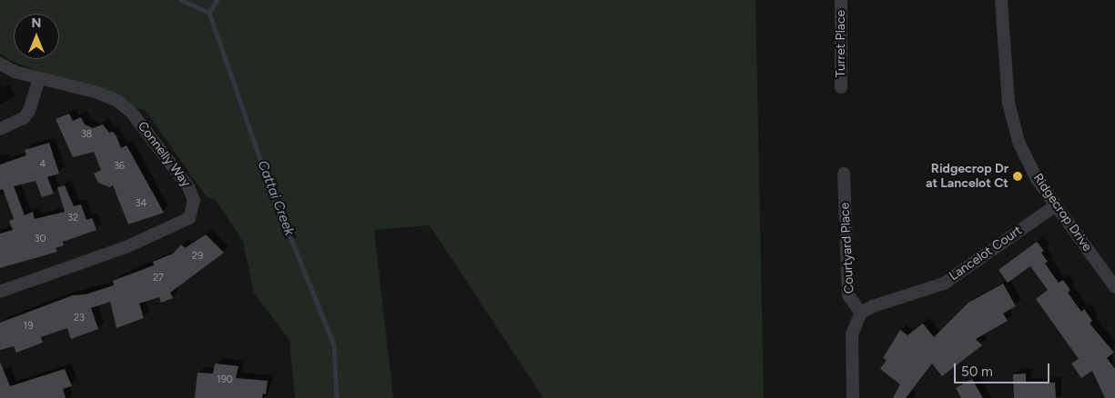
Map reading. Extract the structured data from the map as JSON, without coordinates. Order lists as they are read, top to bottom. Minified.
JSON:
{"streets":{"street":["Turret Place","Connelly Way","Ridgecrop Drive","Courtyard Place","Lancelot Court"]},"crossings":[["Ridgecrop Drive","Lancelot Court"],["Courtyard Place","Lancelot Court"]],"water":["Cattai Creek"],"places":["Ridgecrop Dr at Lancelot Ct"],"house_numbers":["38","4","36","34","32","30","29","27","23","19","190"],"scale_bar":"50 m","north":"top"}
